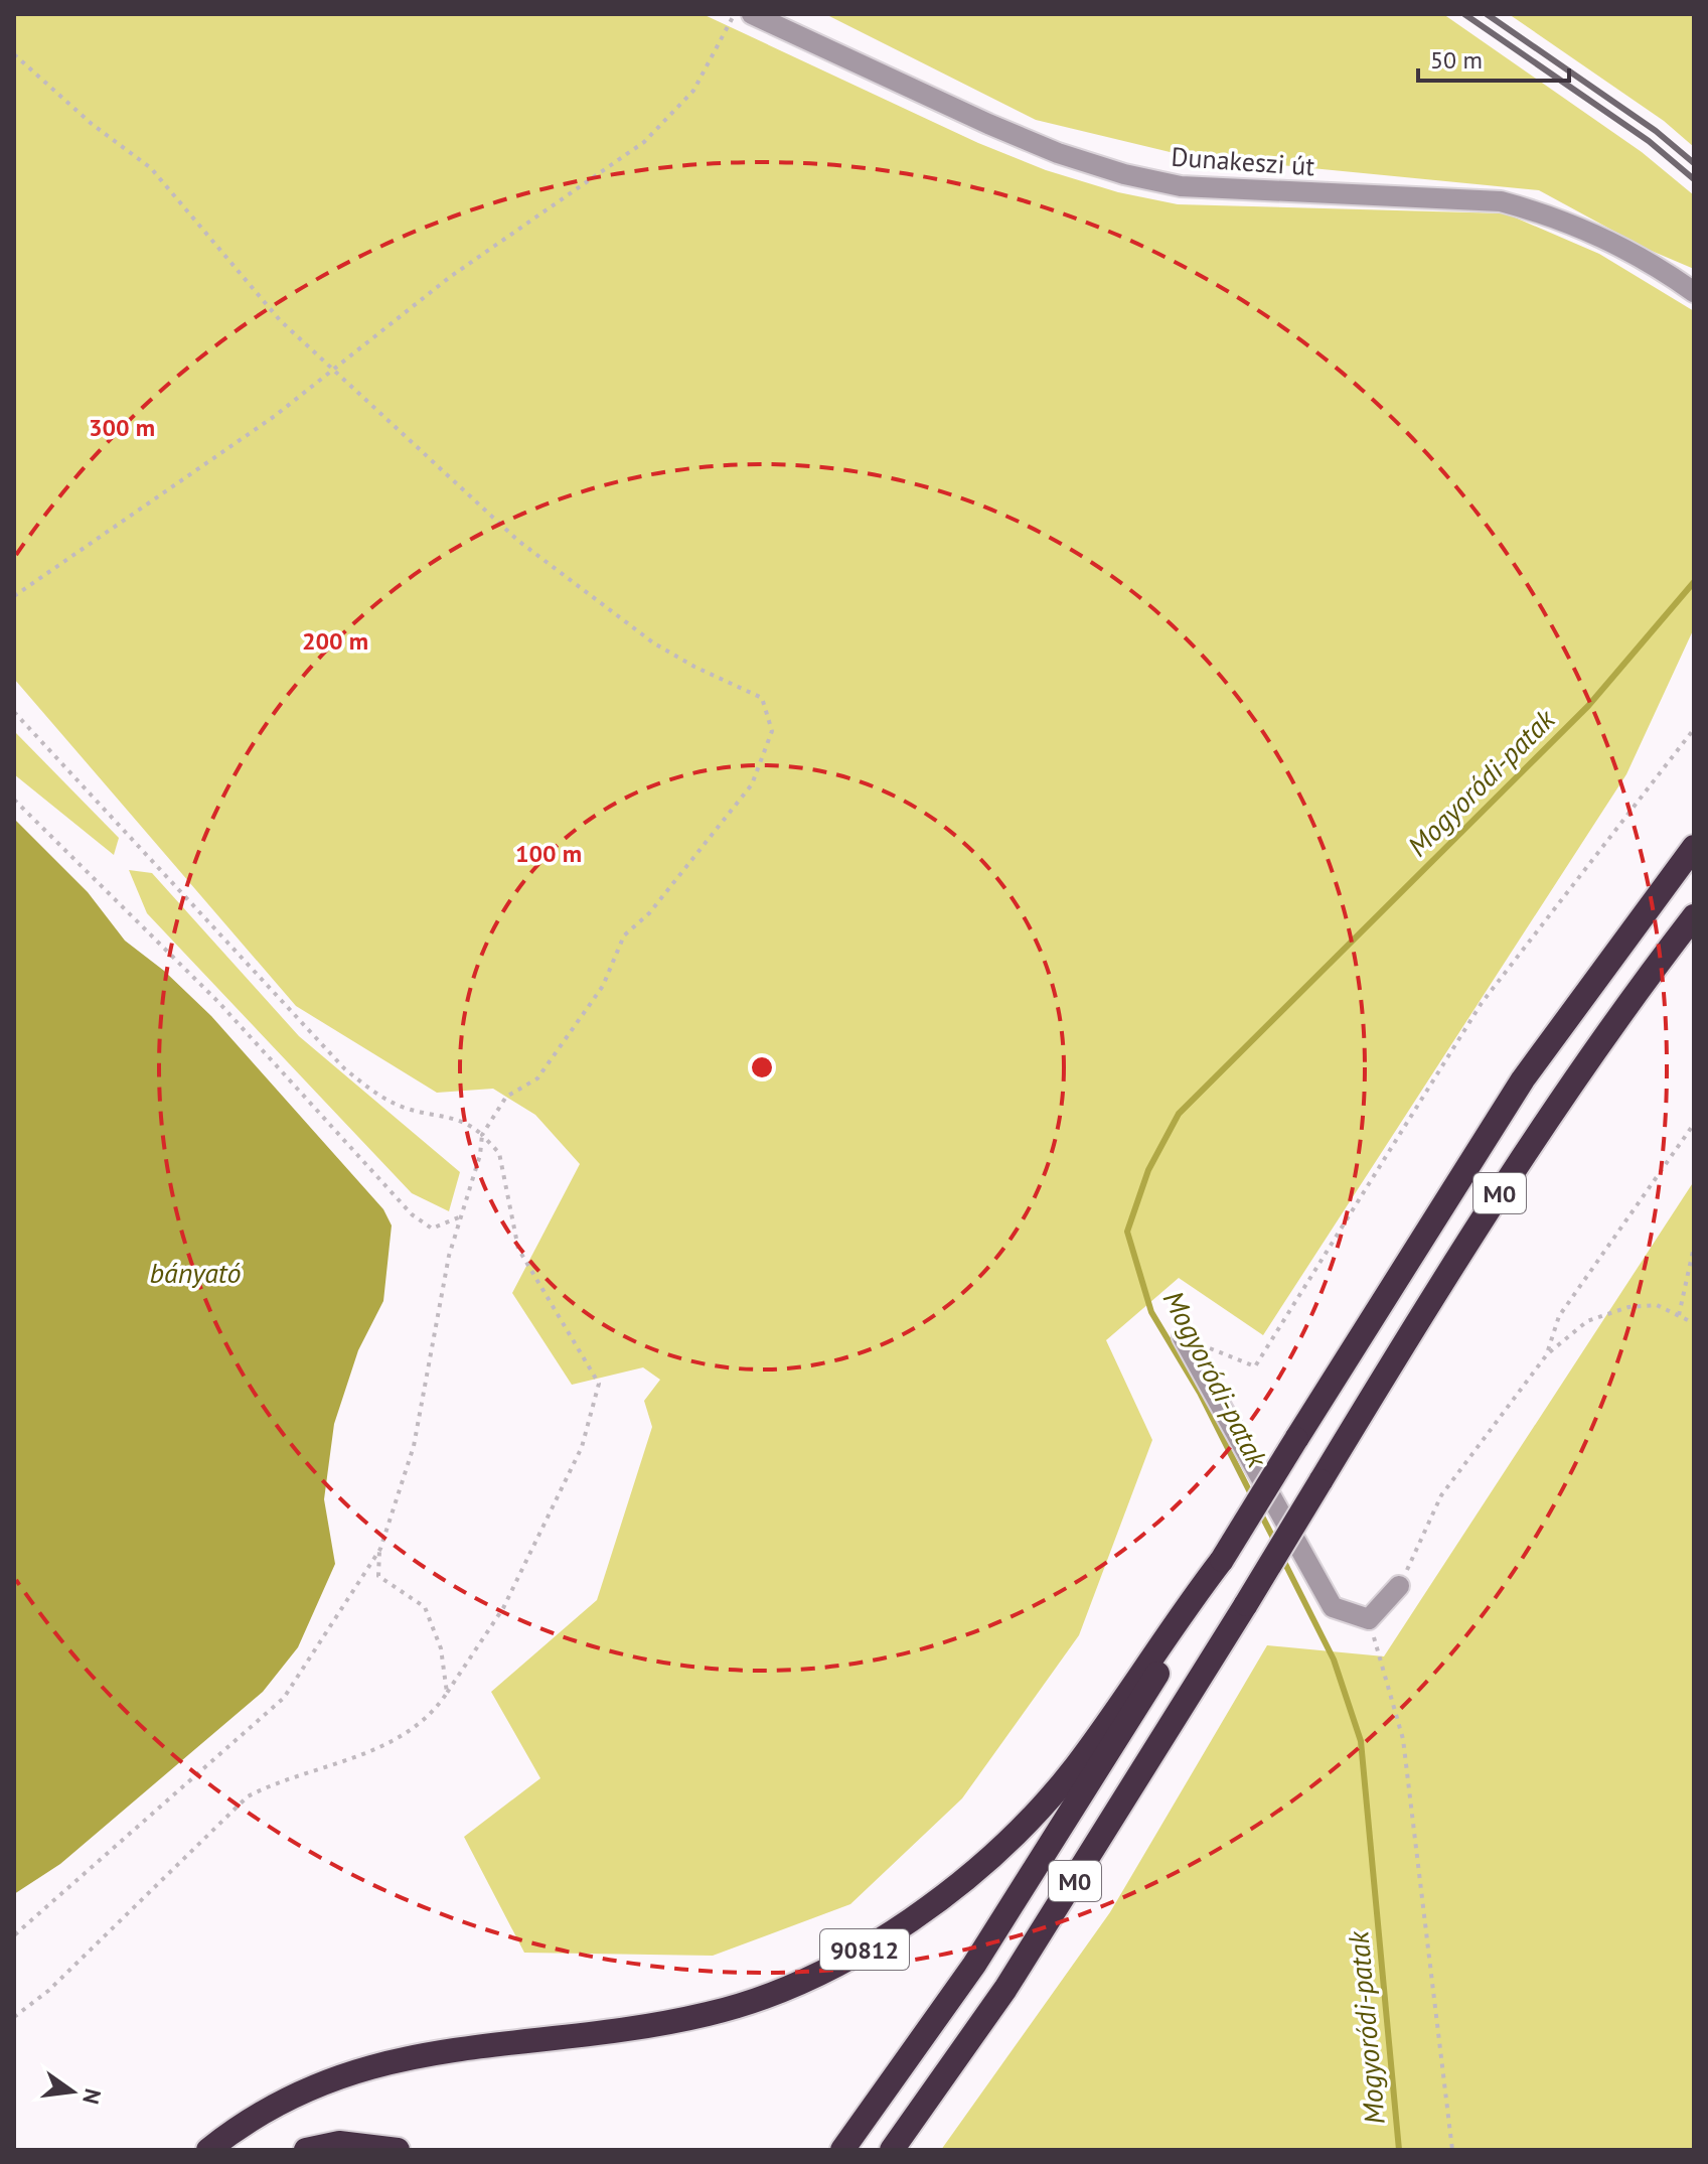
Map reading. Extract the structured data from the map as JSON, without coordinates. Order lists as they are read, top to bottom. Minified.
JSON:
{"streets":{"highway":["M0","90812"],"street":["Dunakeszi út"]},"crossings":[["M0","90812"]],"water":["Mogyoródi-patak","bányató"],"scale_bar":"50 m","north":"right","rings":["300 m","200 m","100 m"]}
